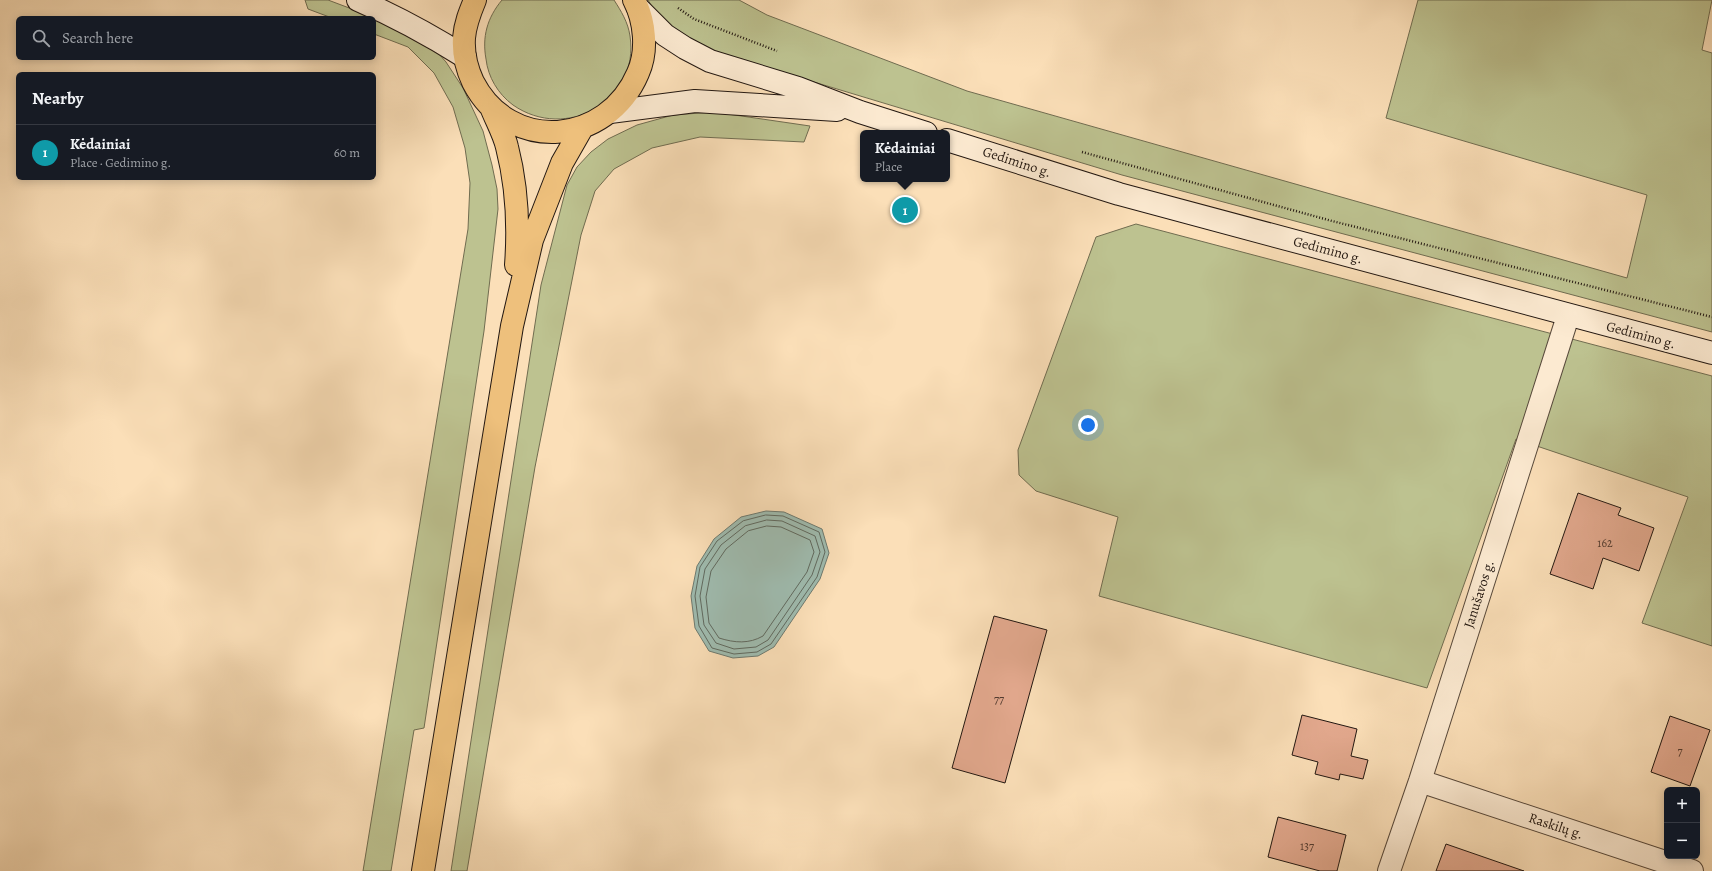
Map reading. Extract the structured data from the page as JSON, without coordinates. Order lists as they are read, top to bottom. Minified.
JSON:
{"streets":{"main road":["Gedimino g.","Janušavos g.","Raskilų g."]},"crossings":[["Gedimino g.","Janušavos g."],["Janušavos g.","Raskilų g."]],"house_numbers":["162","77","7","137"],"page":{"search":"Search here","heading":"Nearby","list":[{"mark":"1","name":"Kėdainiai","note":"Place · Gedimino g.","value":"60 m"}],"popup":["Kėdainiai","Place"],"pins":"1","map_buttons":["+","−"]}}
